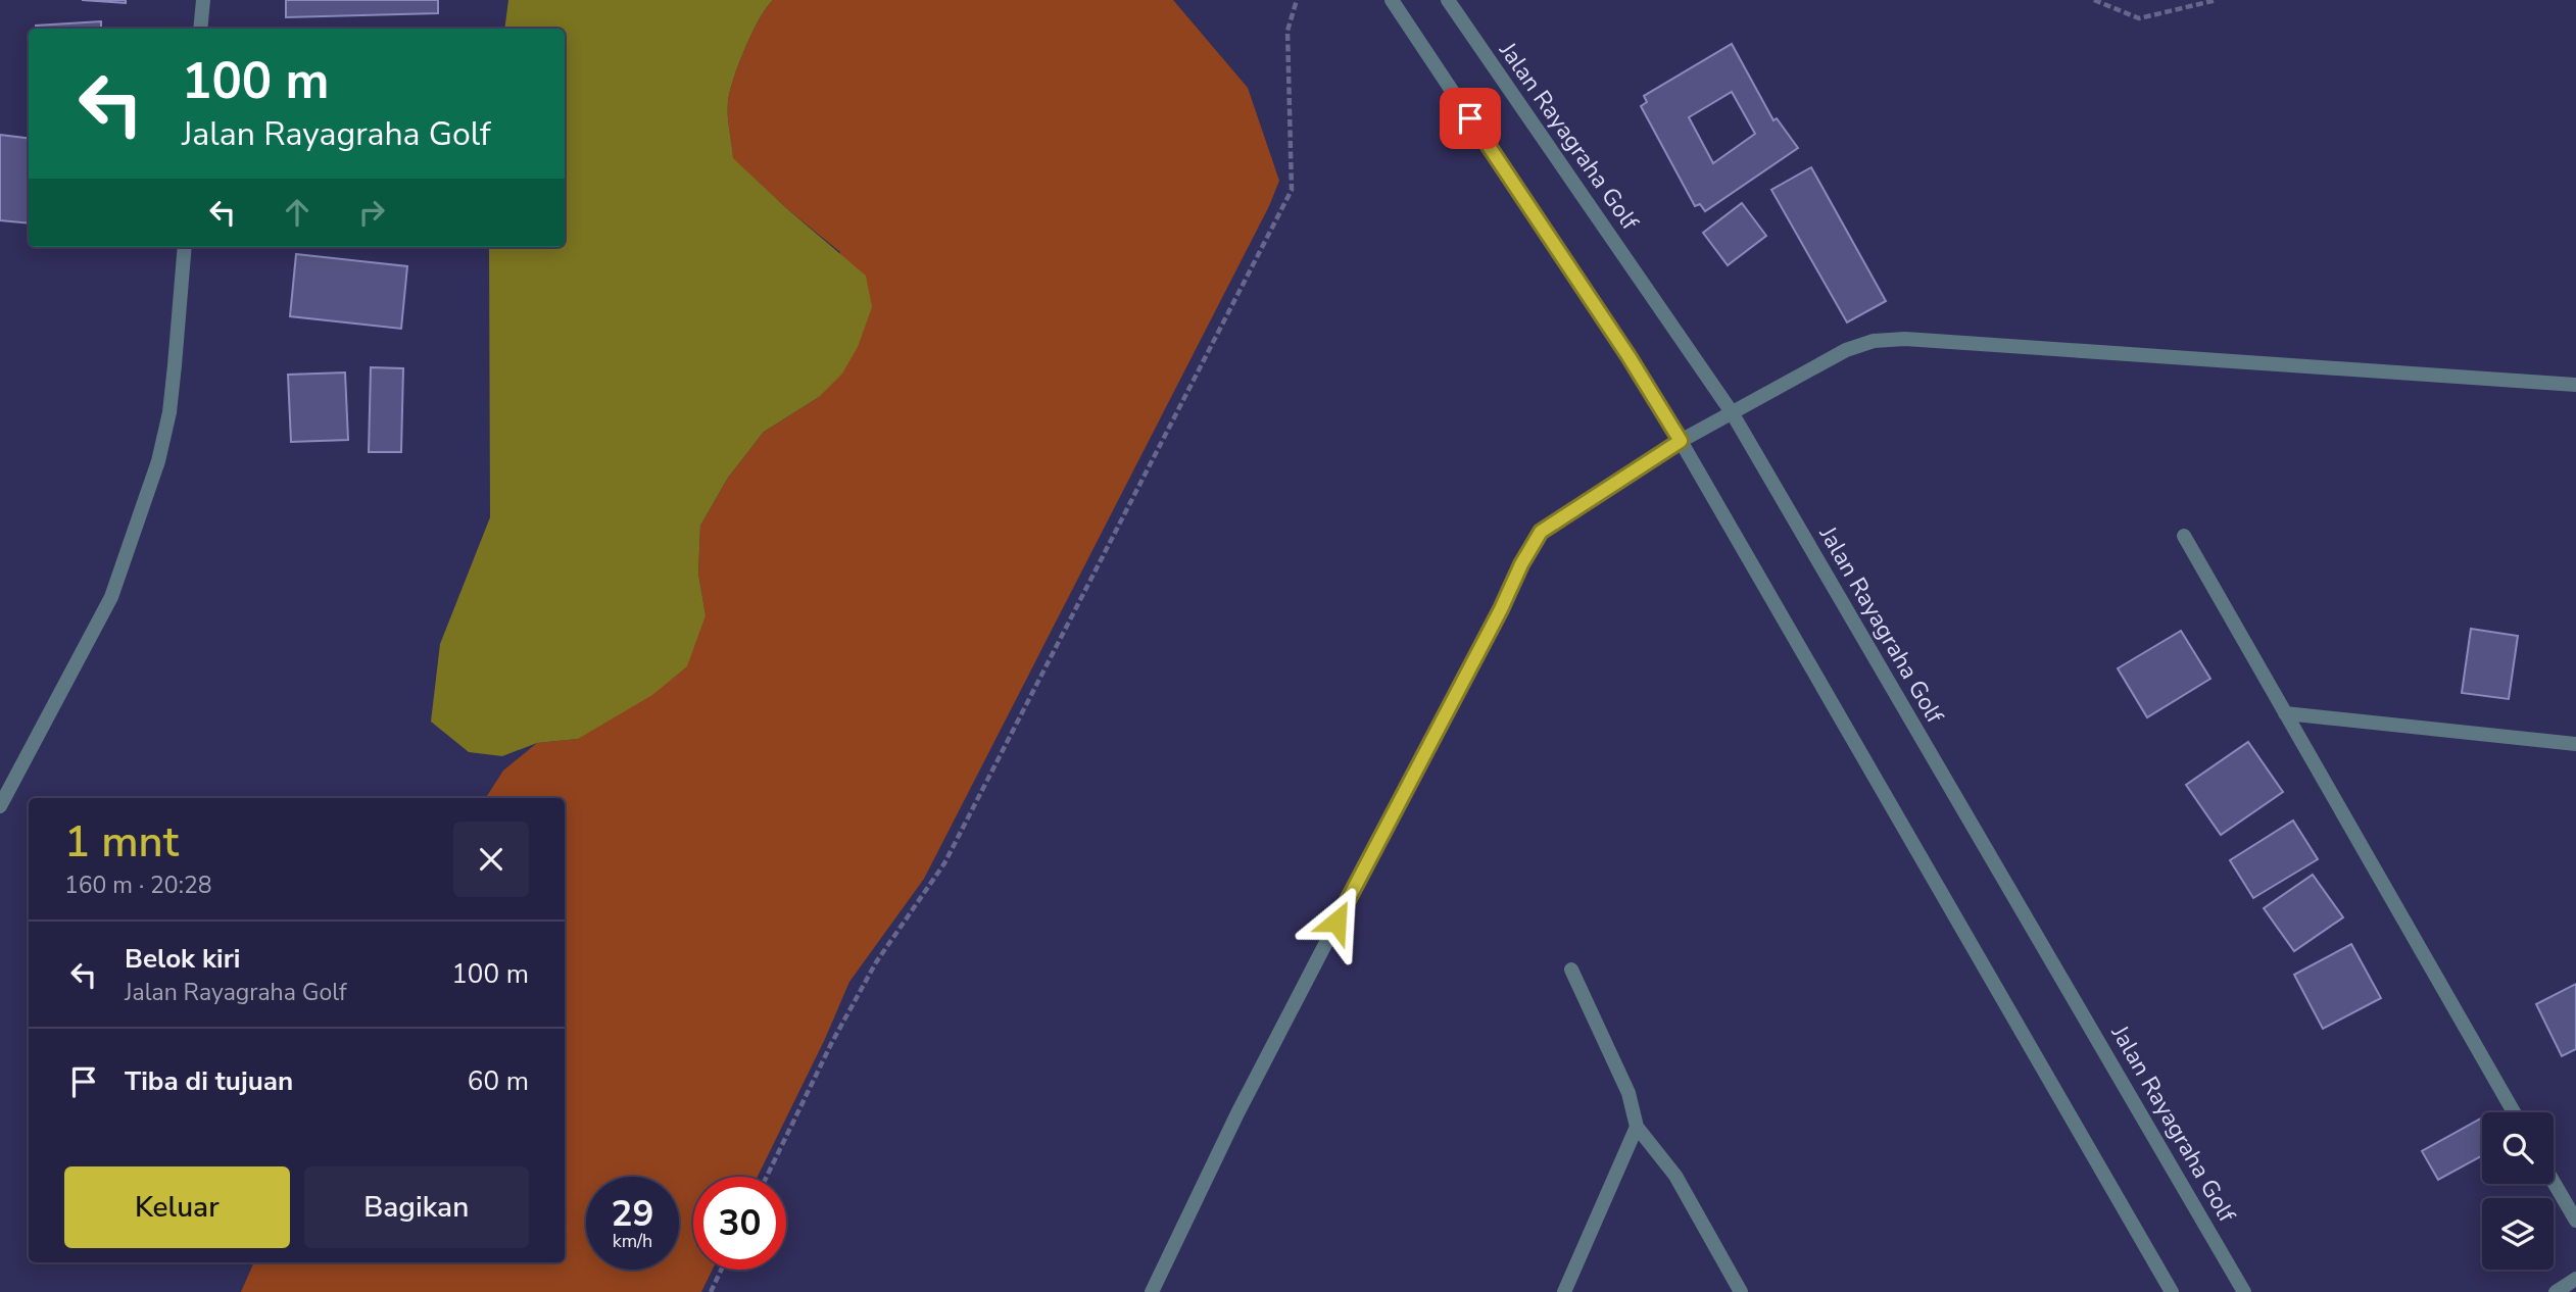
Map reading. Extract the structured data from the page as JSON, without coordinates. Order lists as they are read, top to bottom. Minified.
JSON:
{"streets":{"street":["Jalan Rayagraha Golf"]},"page":{"turn":["100 m","Jalan Rayagraha Golf"],"heading":["1 mnt","160 m · 20:28"],"list":[{"name":"Belok kiri","note":"Jalan Rayagraha Golf","value":"100 m"},{"name":"Tiba di tujuan","value":"60 m"}],"buttons":["Keluar","Bagikan"],"speed":"29 km/h","limit":"30"}}
